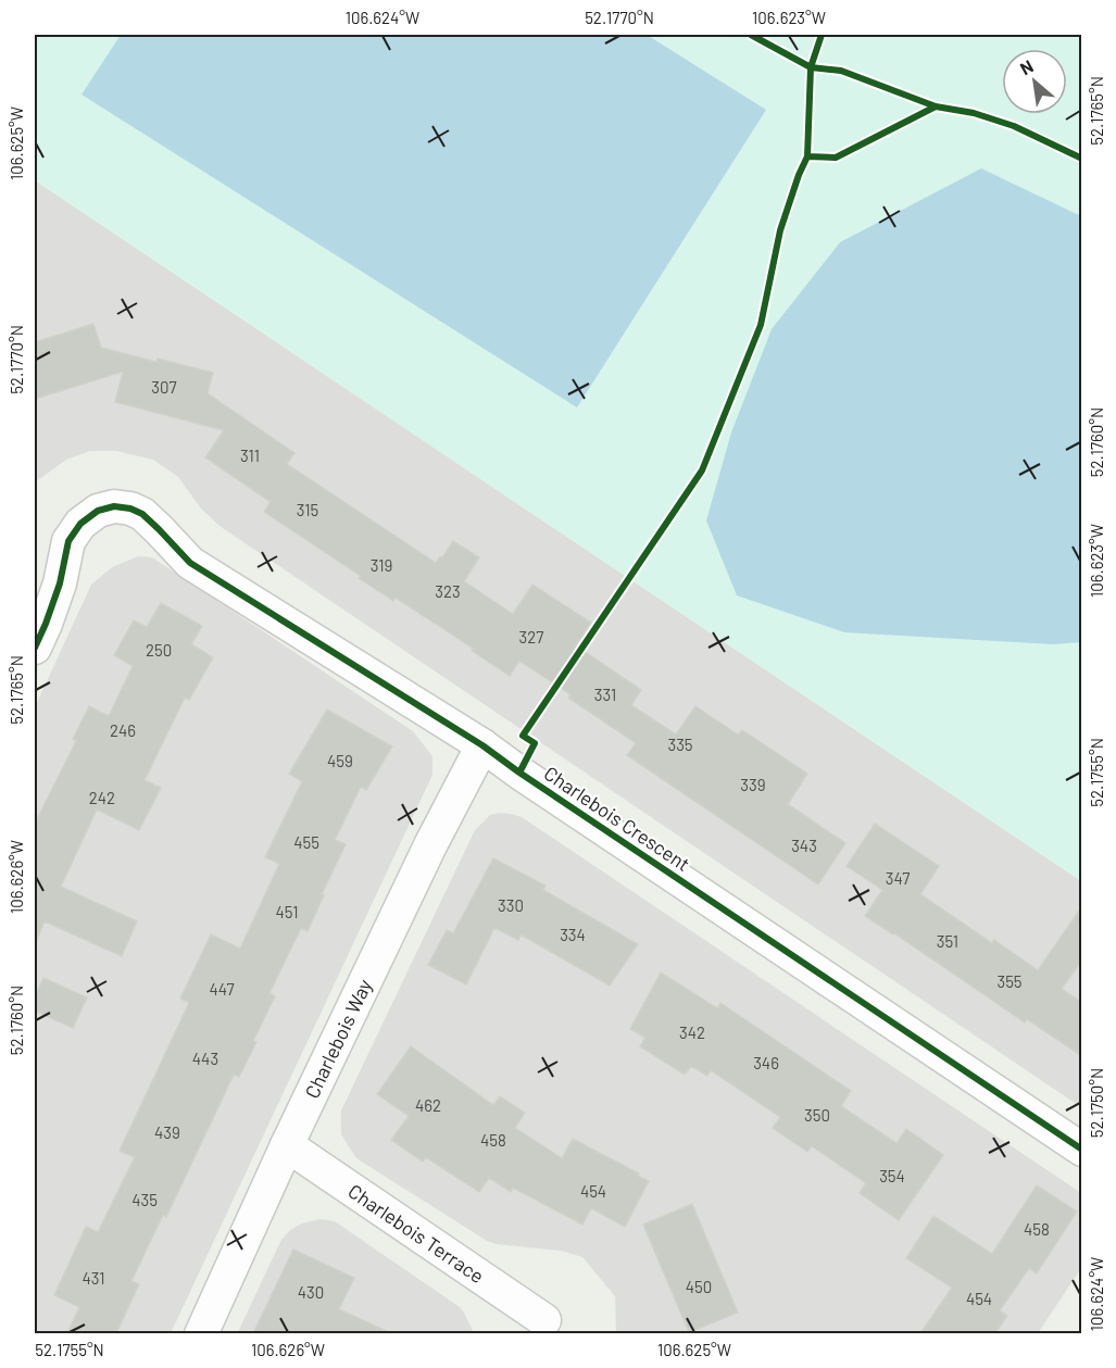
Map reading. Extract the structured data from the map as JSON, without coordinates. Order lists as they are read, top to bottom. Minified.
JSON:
{"streets":{"street":["Charlebois Crescent","Charlebois Way","Charlebois Terrace"]},"crossings":[["Charlebois Crescent","Charlebois Way"],["Charlebois Way","Charlebois Terrace"]],"house_numbers":["307","311","315","319","323","327","250","331","246","335","459","339","242","455","343","347","330","451","334","351","355","447","342","443","346","462","350","439","458","354","454","435","458","431","450","430","454"],"north":"top left","coordinates":["106.624°W","52.1770°N","106.623°W","52.1765°N","106.625°W","52.1760°N","52.1755°N","106.626°W","52.1750°N"]}
